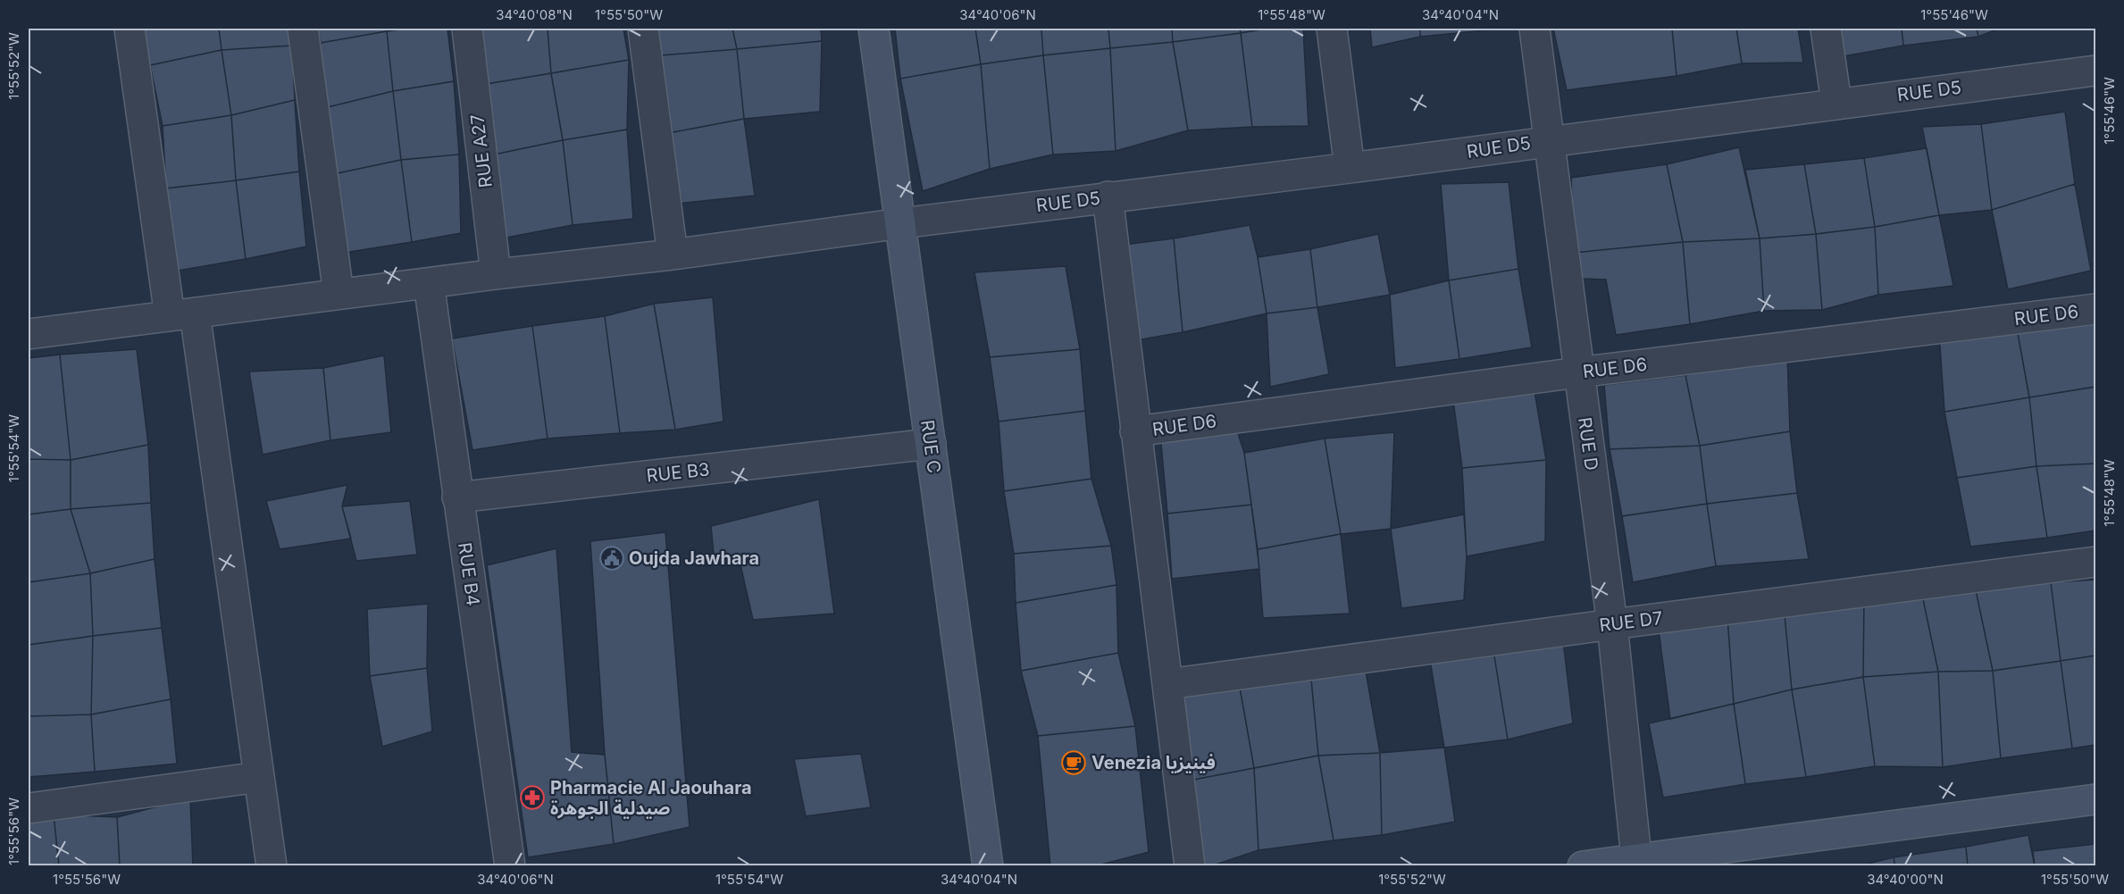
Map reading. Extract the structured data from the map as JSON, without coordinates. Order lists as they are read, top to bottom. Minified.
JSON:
{"streets":{"street":["RUE D5","RUE A27","RUE D6","RUE D","RUE C","RUE B3","RUE B4","RUE D7"]},"crossings":[["RUE D5","RUE A27"],["RUE D5","RUE D"],["RUE D5","RUE C"],["RUE D5","RUE B4"],["RUE D6","RUE D"],["RUE D","RUE D7"],["RUE C","RUE B3"],["RUE B3","RUE B4"]],"places":{"public building":["Oujda Jawhara"],"cafe":["Venezia فينيزيا"],"pharmacy":["Pharmacie Al Jaouhara صيدلية الجوهرة"]},"coordinates":["34°40'08\"N","1°55'50\"W","34°40'06\"N","1°55'48\"W","34°40'04\"N","1°55'46\"W","1°55'52\"W","1°55'54\"W","1°55'56\"W","34°40'00\"N"]}
